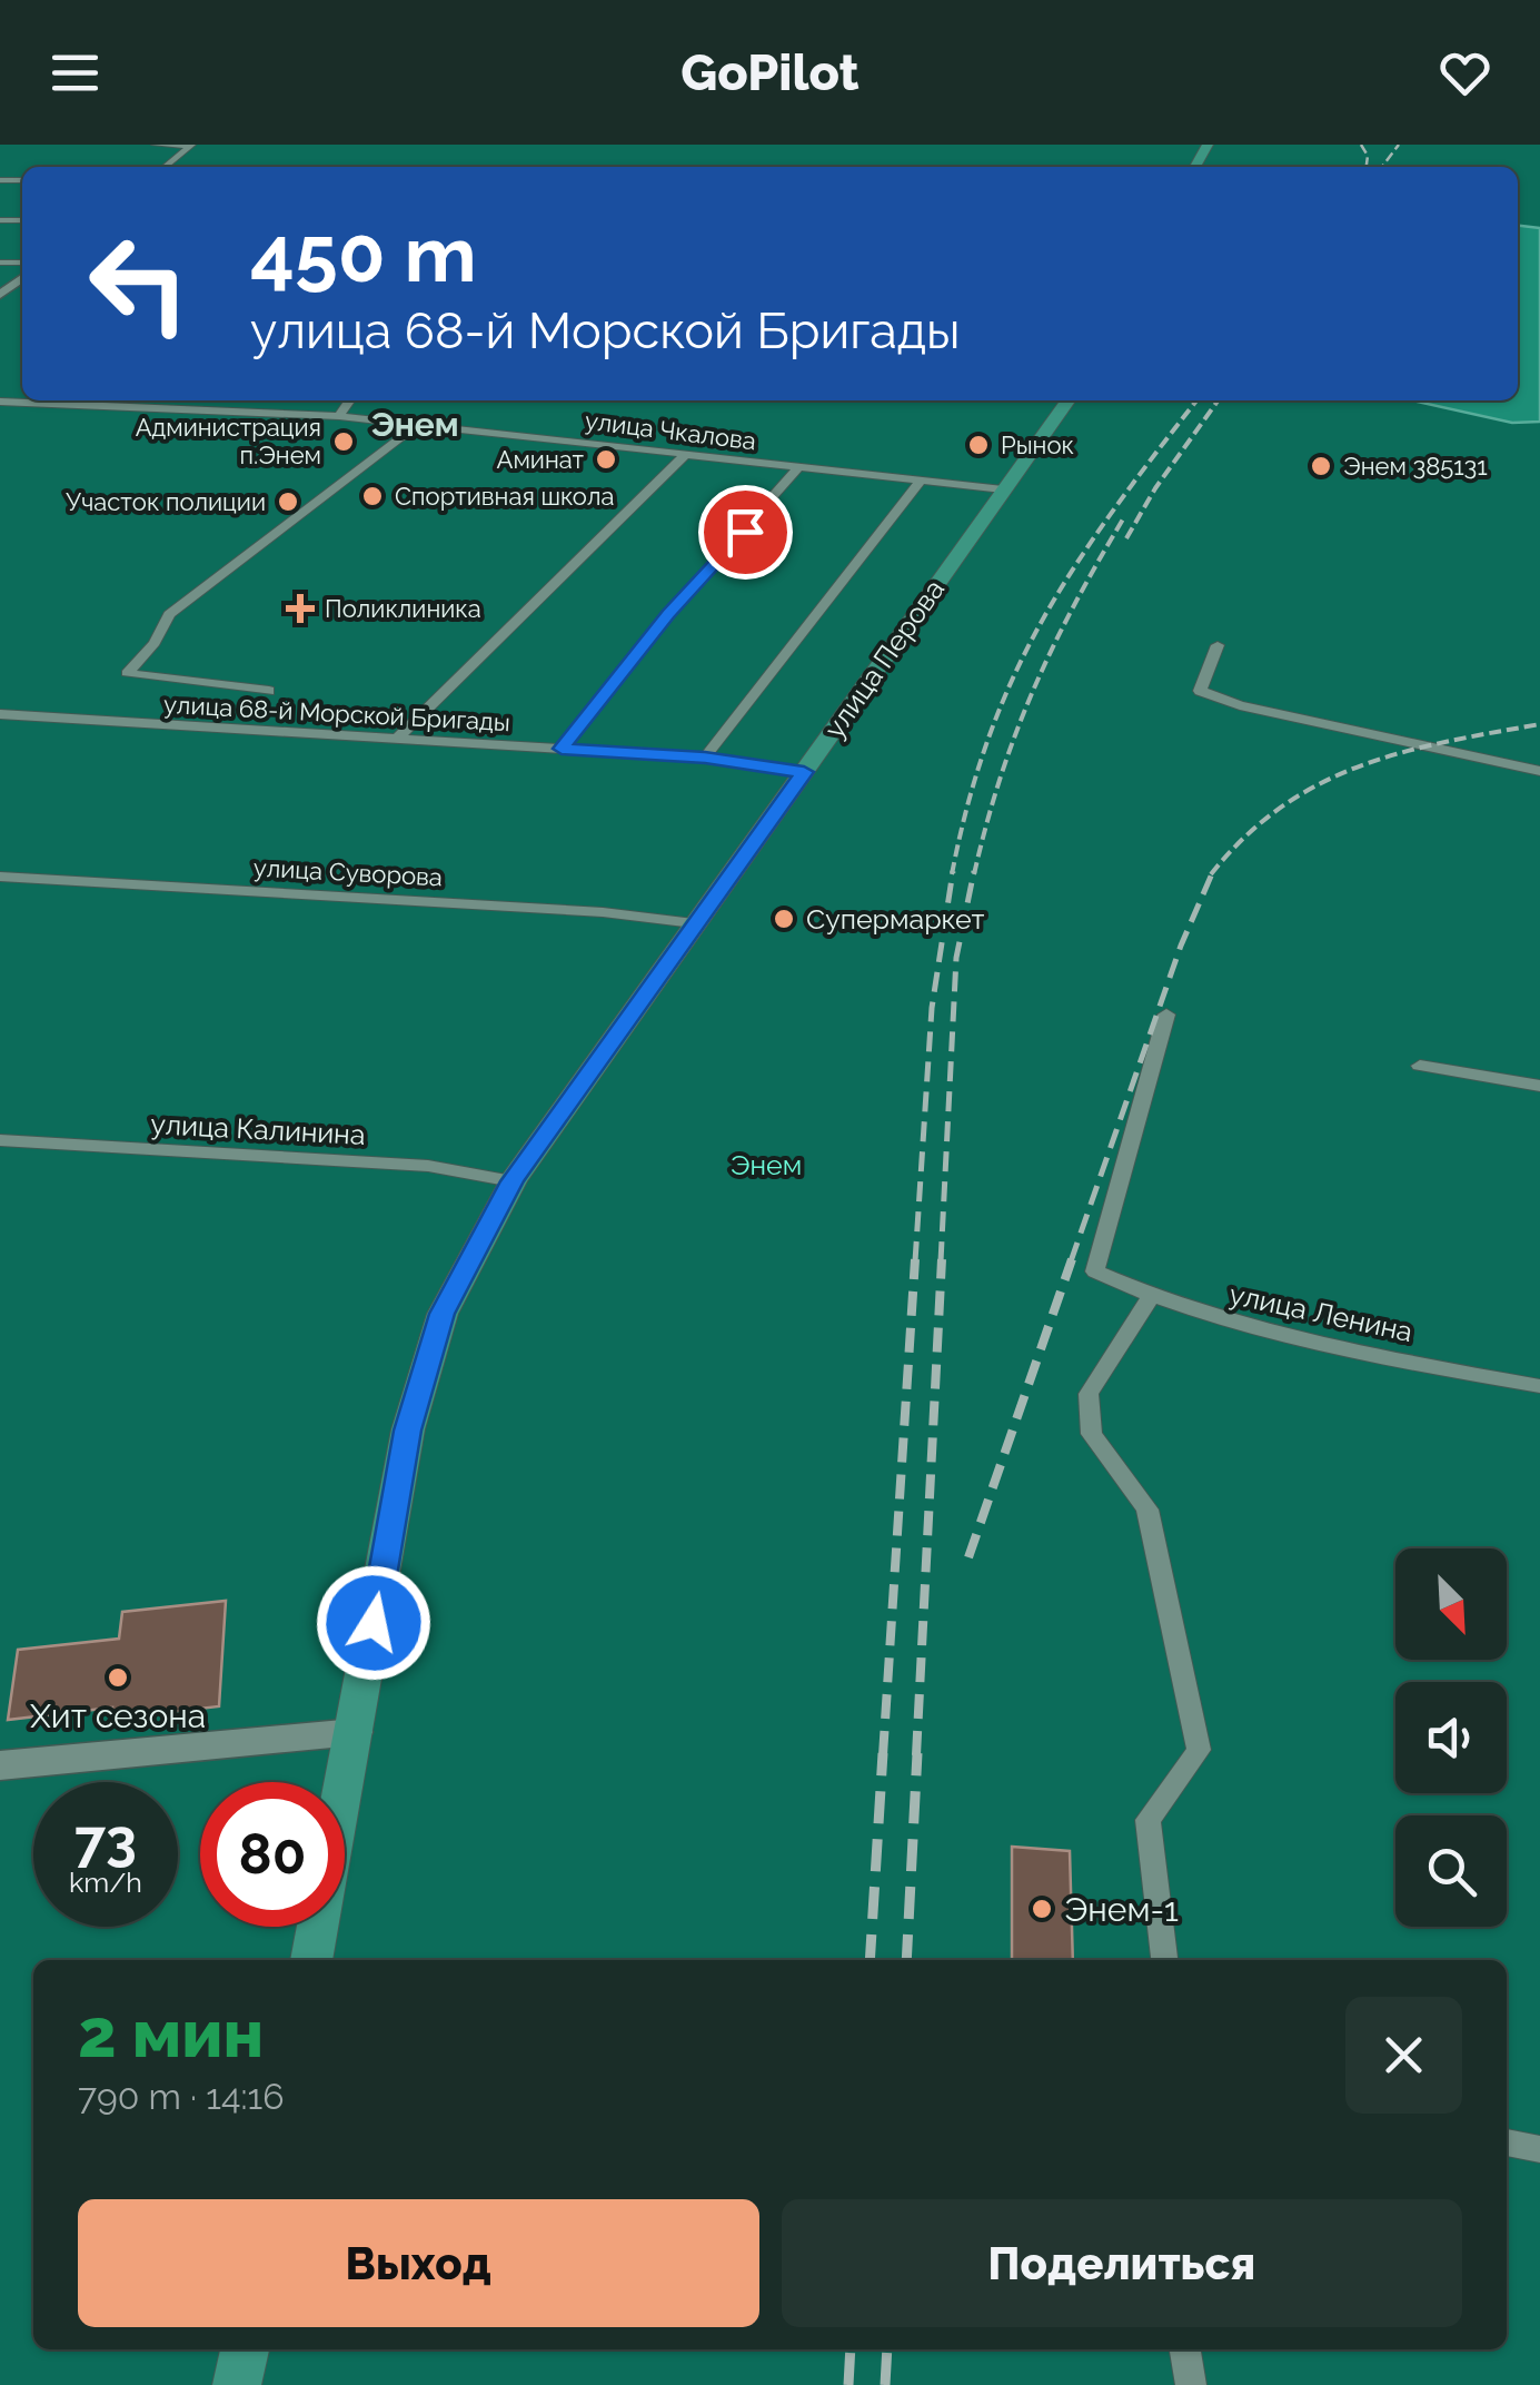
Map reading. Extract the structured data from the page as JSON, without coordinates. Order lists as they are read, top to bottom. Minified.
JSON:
{"streets":{"highway":["улица Перова"],"street":["улица Чкалова","улица 68-й Морской Бригады","улица Суворова","улица Калинина","улица Ленина"]},"crossings":[["улица Чкалова","улица Перова"],["улица Перова","улица 68-й Морской Бригады"],["улица Перова","улица Суворова"],["улица Перова","улица Калинина"]],"districts":["Энем"],"parks":["Энем"],"places":{"other":["Администрация п.Энем","Рынок","Аминат","Энем 385131","Спортивная школа","Участок полиции","Супермаркет","Хит сезона","Энем-1"],"health":["Поликлиника"]},"north":"bottom right","page":{"header":"GoPilot","turn":["450 m","улица 68-й Морской Бригады"],"speed":"73 km/h","limit":"80","heading":["2 мин","790 m · 14:16"],"buttons":["Выход","Поделиться"]}}
